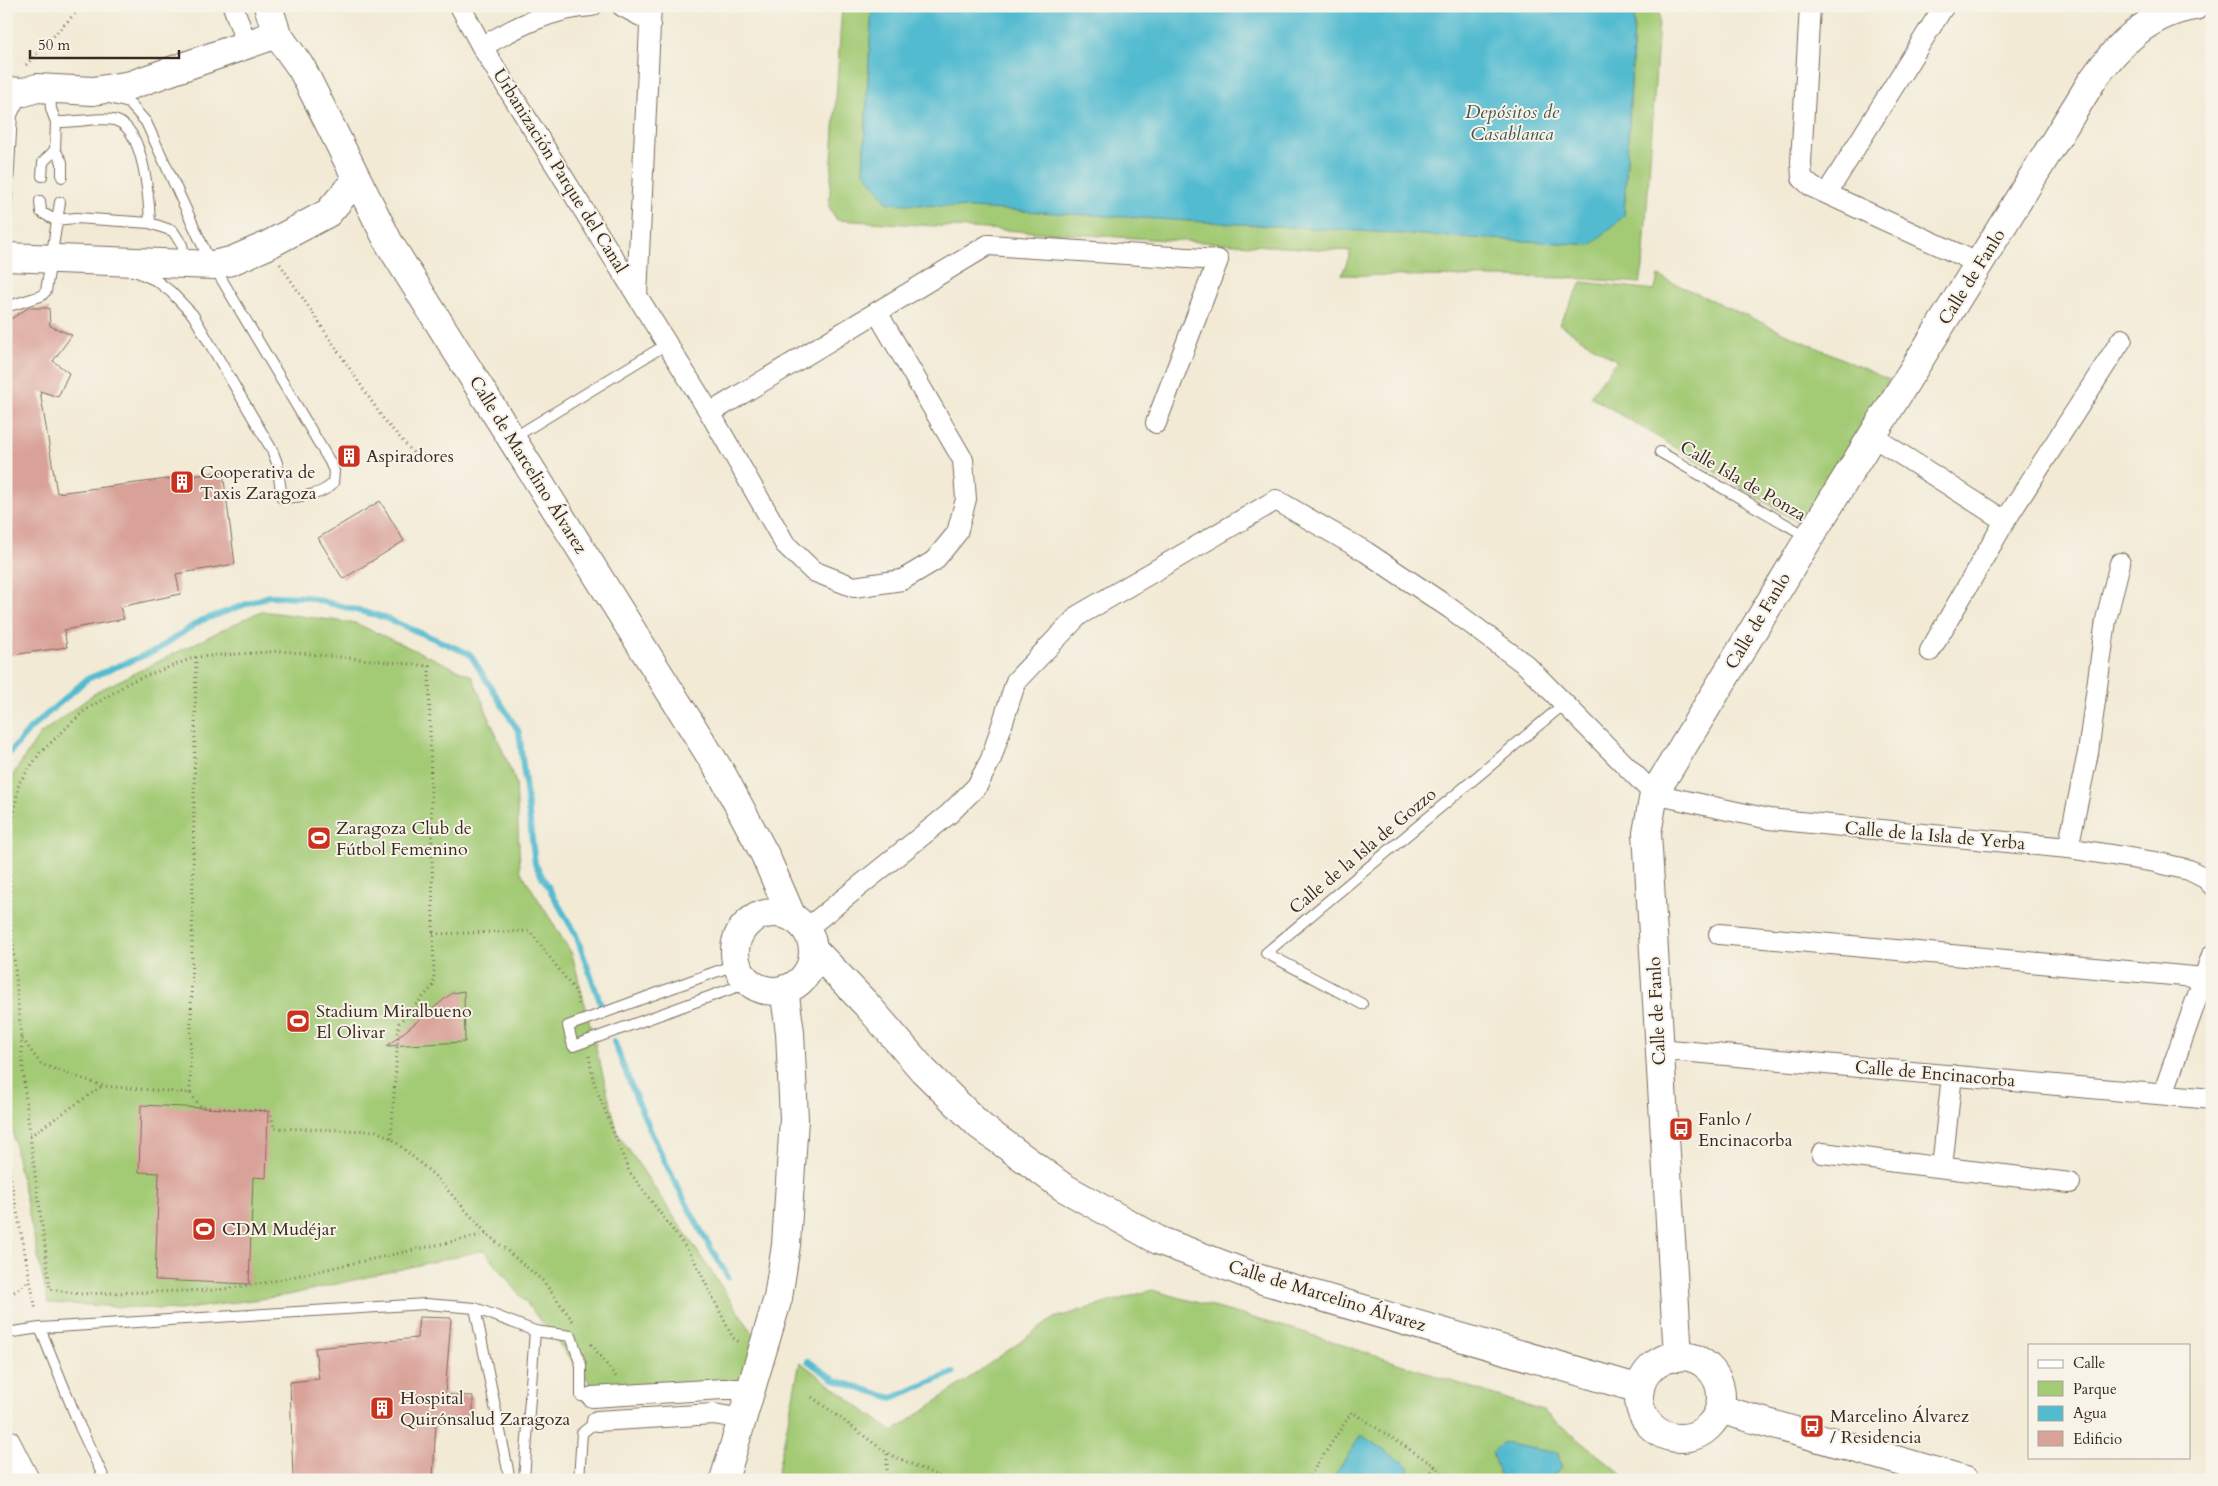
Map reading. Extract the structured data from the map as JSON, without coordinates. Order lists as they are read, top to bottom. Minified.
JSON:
{"streets":{"street":["Urbanización Parque del Canal","Calle de Fanlo","Calle de Marcelino Álvarez","Calle de la Isla de Yerba","Calle de Encinacorba"],"lane":["Calle Isla de Ponza","Calle de la Isla de Gozzo"]},"crossings":[["Calle de Fanlo","Calle de Marcelino Álvarez"],["Calle de Fanlo","Calle Isla de Ponza"],["Calle de Fanlo","Calle de la Isla de Yerba"],["Calle de Fanlo","Calle de Encinacorba"]],"water":["Depósitos de Casablanca"],"places":{"building":["Aspiradores","Cooperativa de Taxis Zaragoza","Hospital Quirónsalud Zaragoza"],"sports":["Zaragoza Club de Fútbol Femenino","Stadium Miralbueno El Olivar","CDM Mudéjar"],"bus stop":["Fanlo / Encinacorba","Marcelino Álvarez / Residencia"]},"legend":["Calle","Parque","Agua","Edificio"],"scale_bar":"50 m"}
